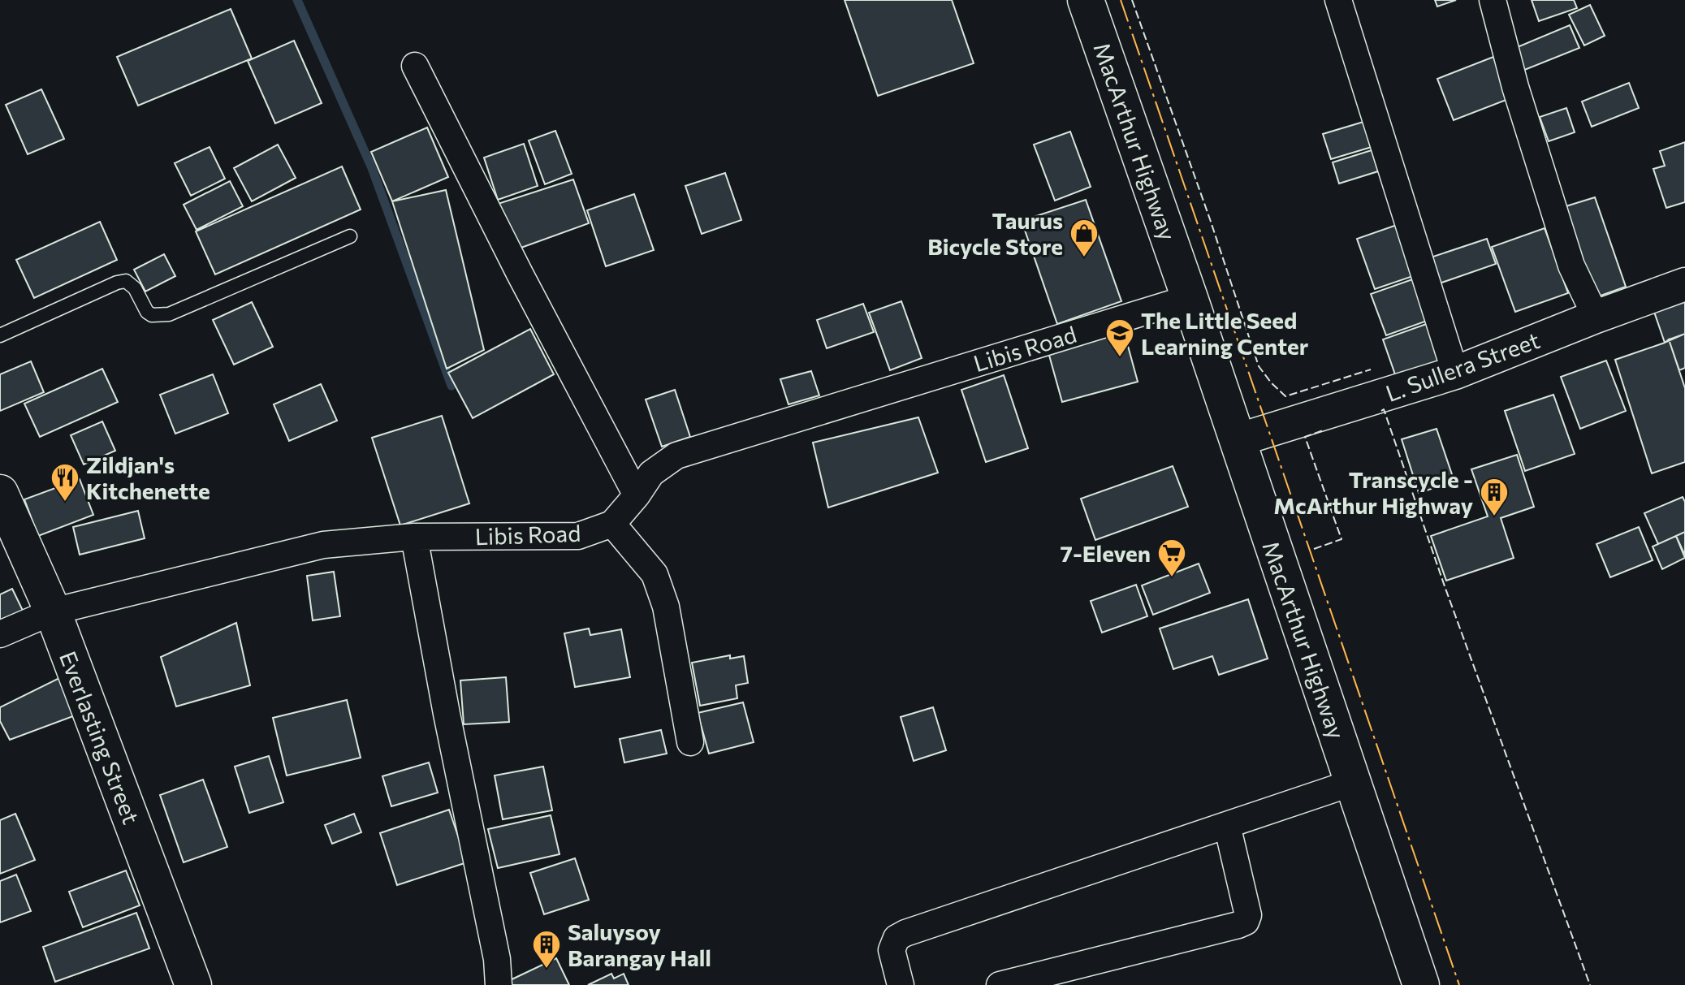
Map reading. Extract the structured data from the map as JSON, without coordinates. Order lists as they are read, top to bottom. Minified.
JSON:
{"streets":{"main road":["MacArthur Highway","Everlasting Street"],"street":["Libis Road","L. Sullera Street"]},"crossings":[["MacArthur Highway","Libis Road"],["MacArthur Highway","L. Sullera Street"],["Libis Road","Everlasting Street"]],"places":{"shop":["Taurus Bicycle Store"],"school or university":["The Little Seed Learning Center"],"restaurant":["Zildjan's Kitchenette"],"building":["Transcycle - McArthur Highway","Saluysoy Barangay Hall"],"supermarket":["7-Eleven"]}}
